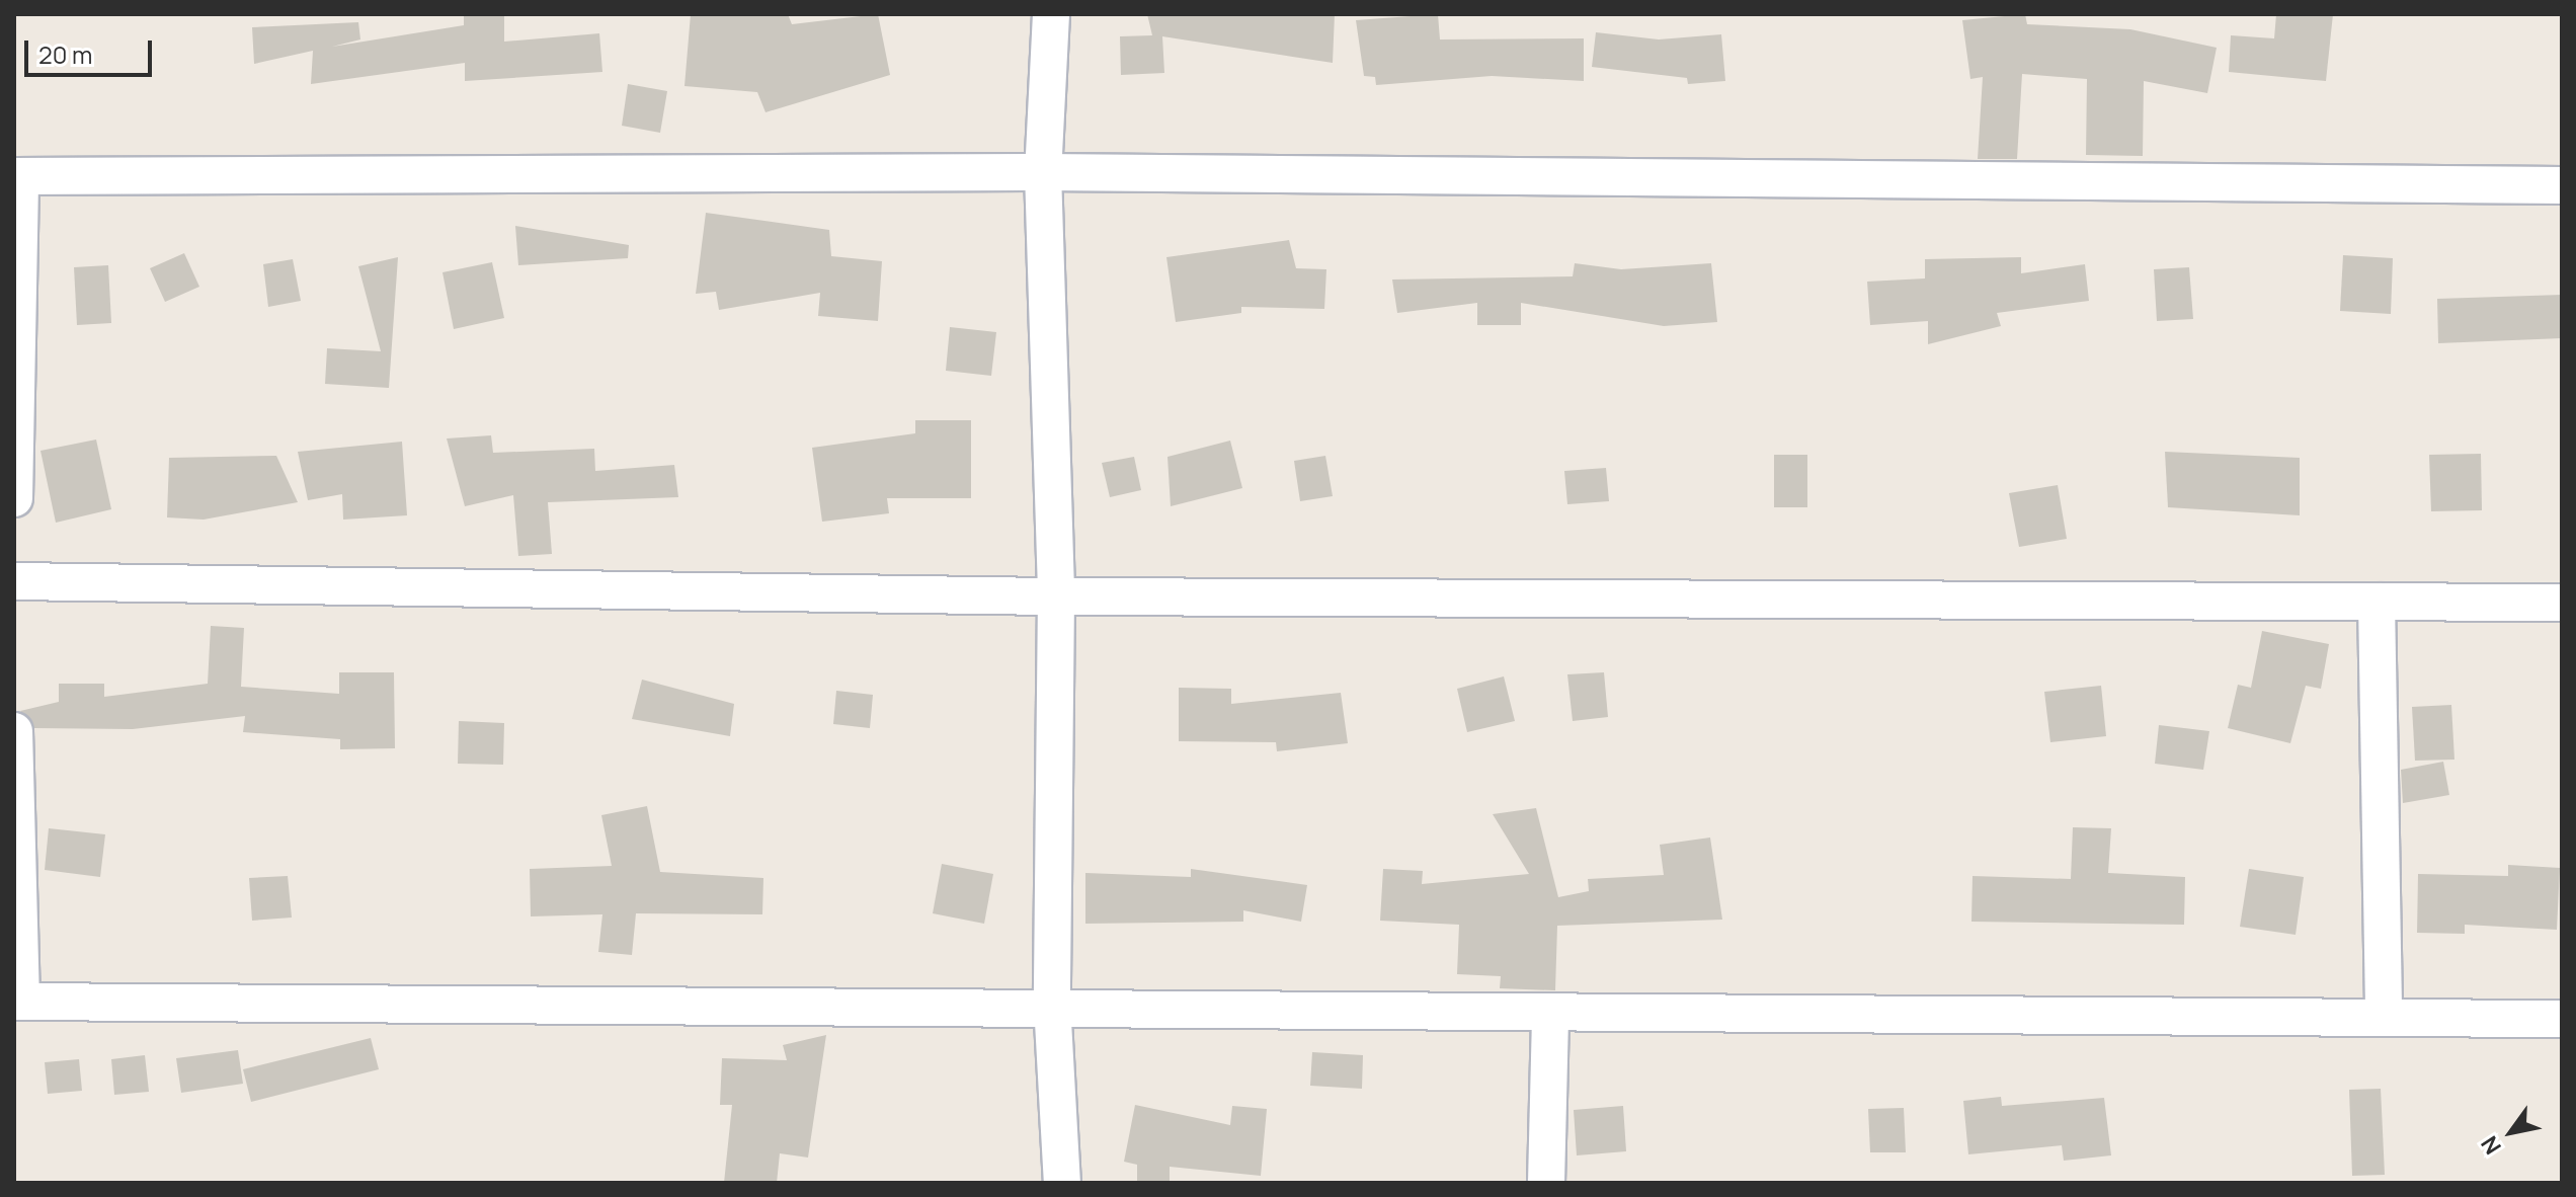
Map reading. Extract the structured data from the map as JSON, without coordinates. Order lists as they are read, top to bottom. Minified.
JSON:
{"scale_bar":"20 m","north":"bottom left"}
